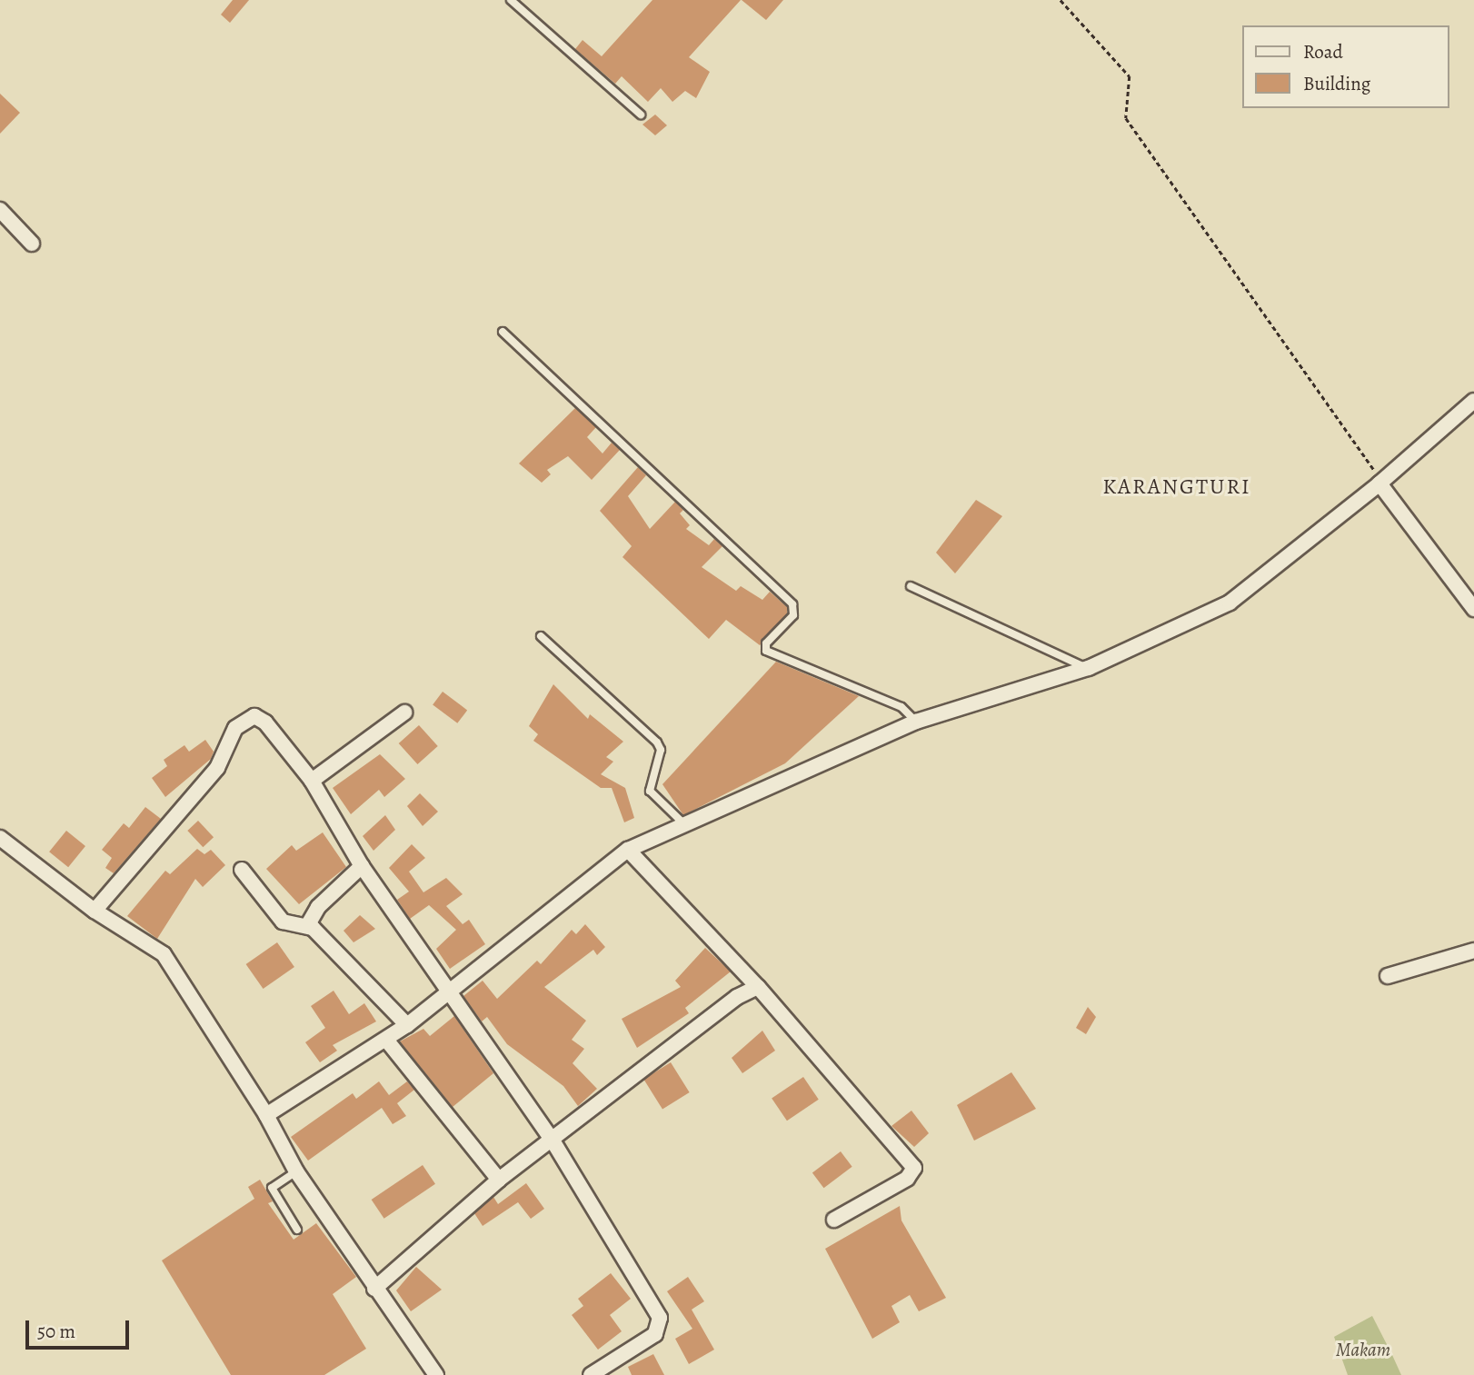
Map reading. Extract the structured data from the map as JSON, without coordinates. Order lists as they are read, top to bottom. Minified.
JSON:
{"districts":["KARANGTURI"],"parks":["Makam"],"legend":["Road","Building"],"scale_bar":"50 m"}
